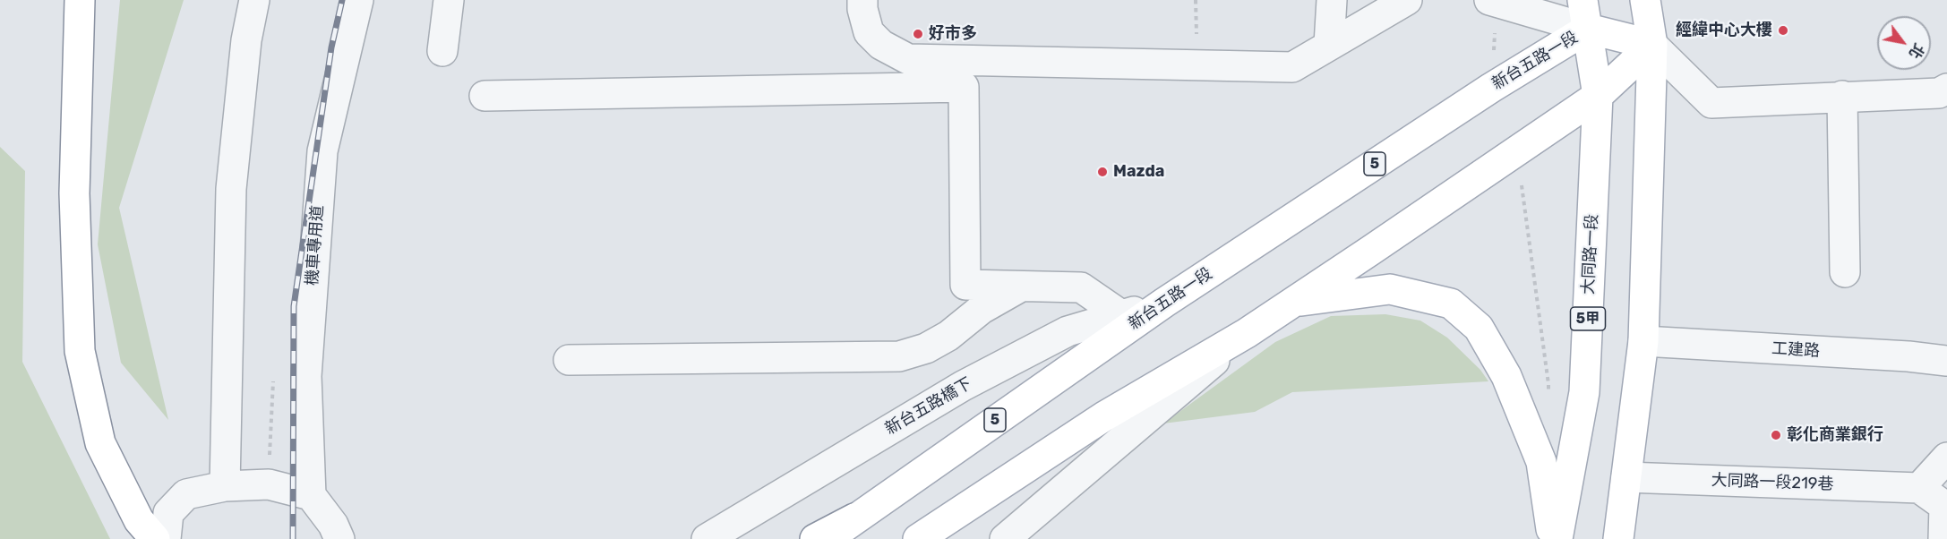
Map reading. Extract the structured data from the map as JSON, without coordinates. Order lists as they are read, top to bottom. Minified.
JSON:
{"streets":{"main road":["新台五路一段","5","大同路一段","5甲"],"street":["機車專用道","工建路","新台五路橋下","大同路一段219巷"]},"crossings":[["新台五路一段","大同路一段"],["新台五路一段","新台五路橋下"]],"places":["經緯中心大樓","好市多","Mazda","彰化商業銀行"],"north":"bottom right"}
